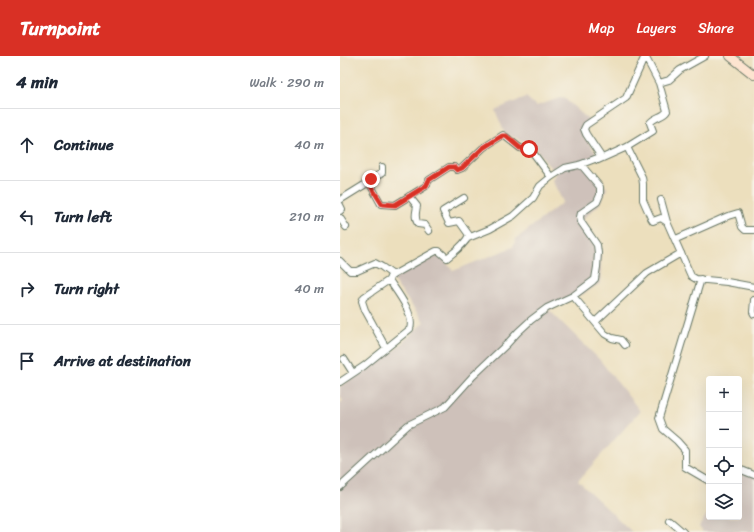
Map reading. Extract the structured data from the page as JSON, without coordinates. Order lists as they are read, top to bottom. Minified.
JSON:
{"page":{"header":"Turnpoint","nav":["Map","Layers","Share"],"heading":["4 min","Walk · 290 m"],"list":[["Continue","40 m"],["Turn left","210 m"],["Turn right","40 m"],"Arrive at destination"],"map_buttons":["+","−"]}}
